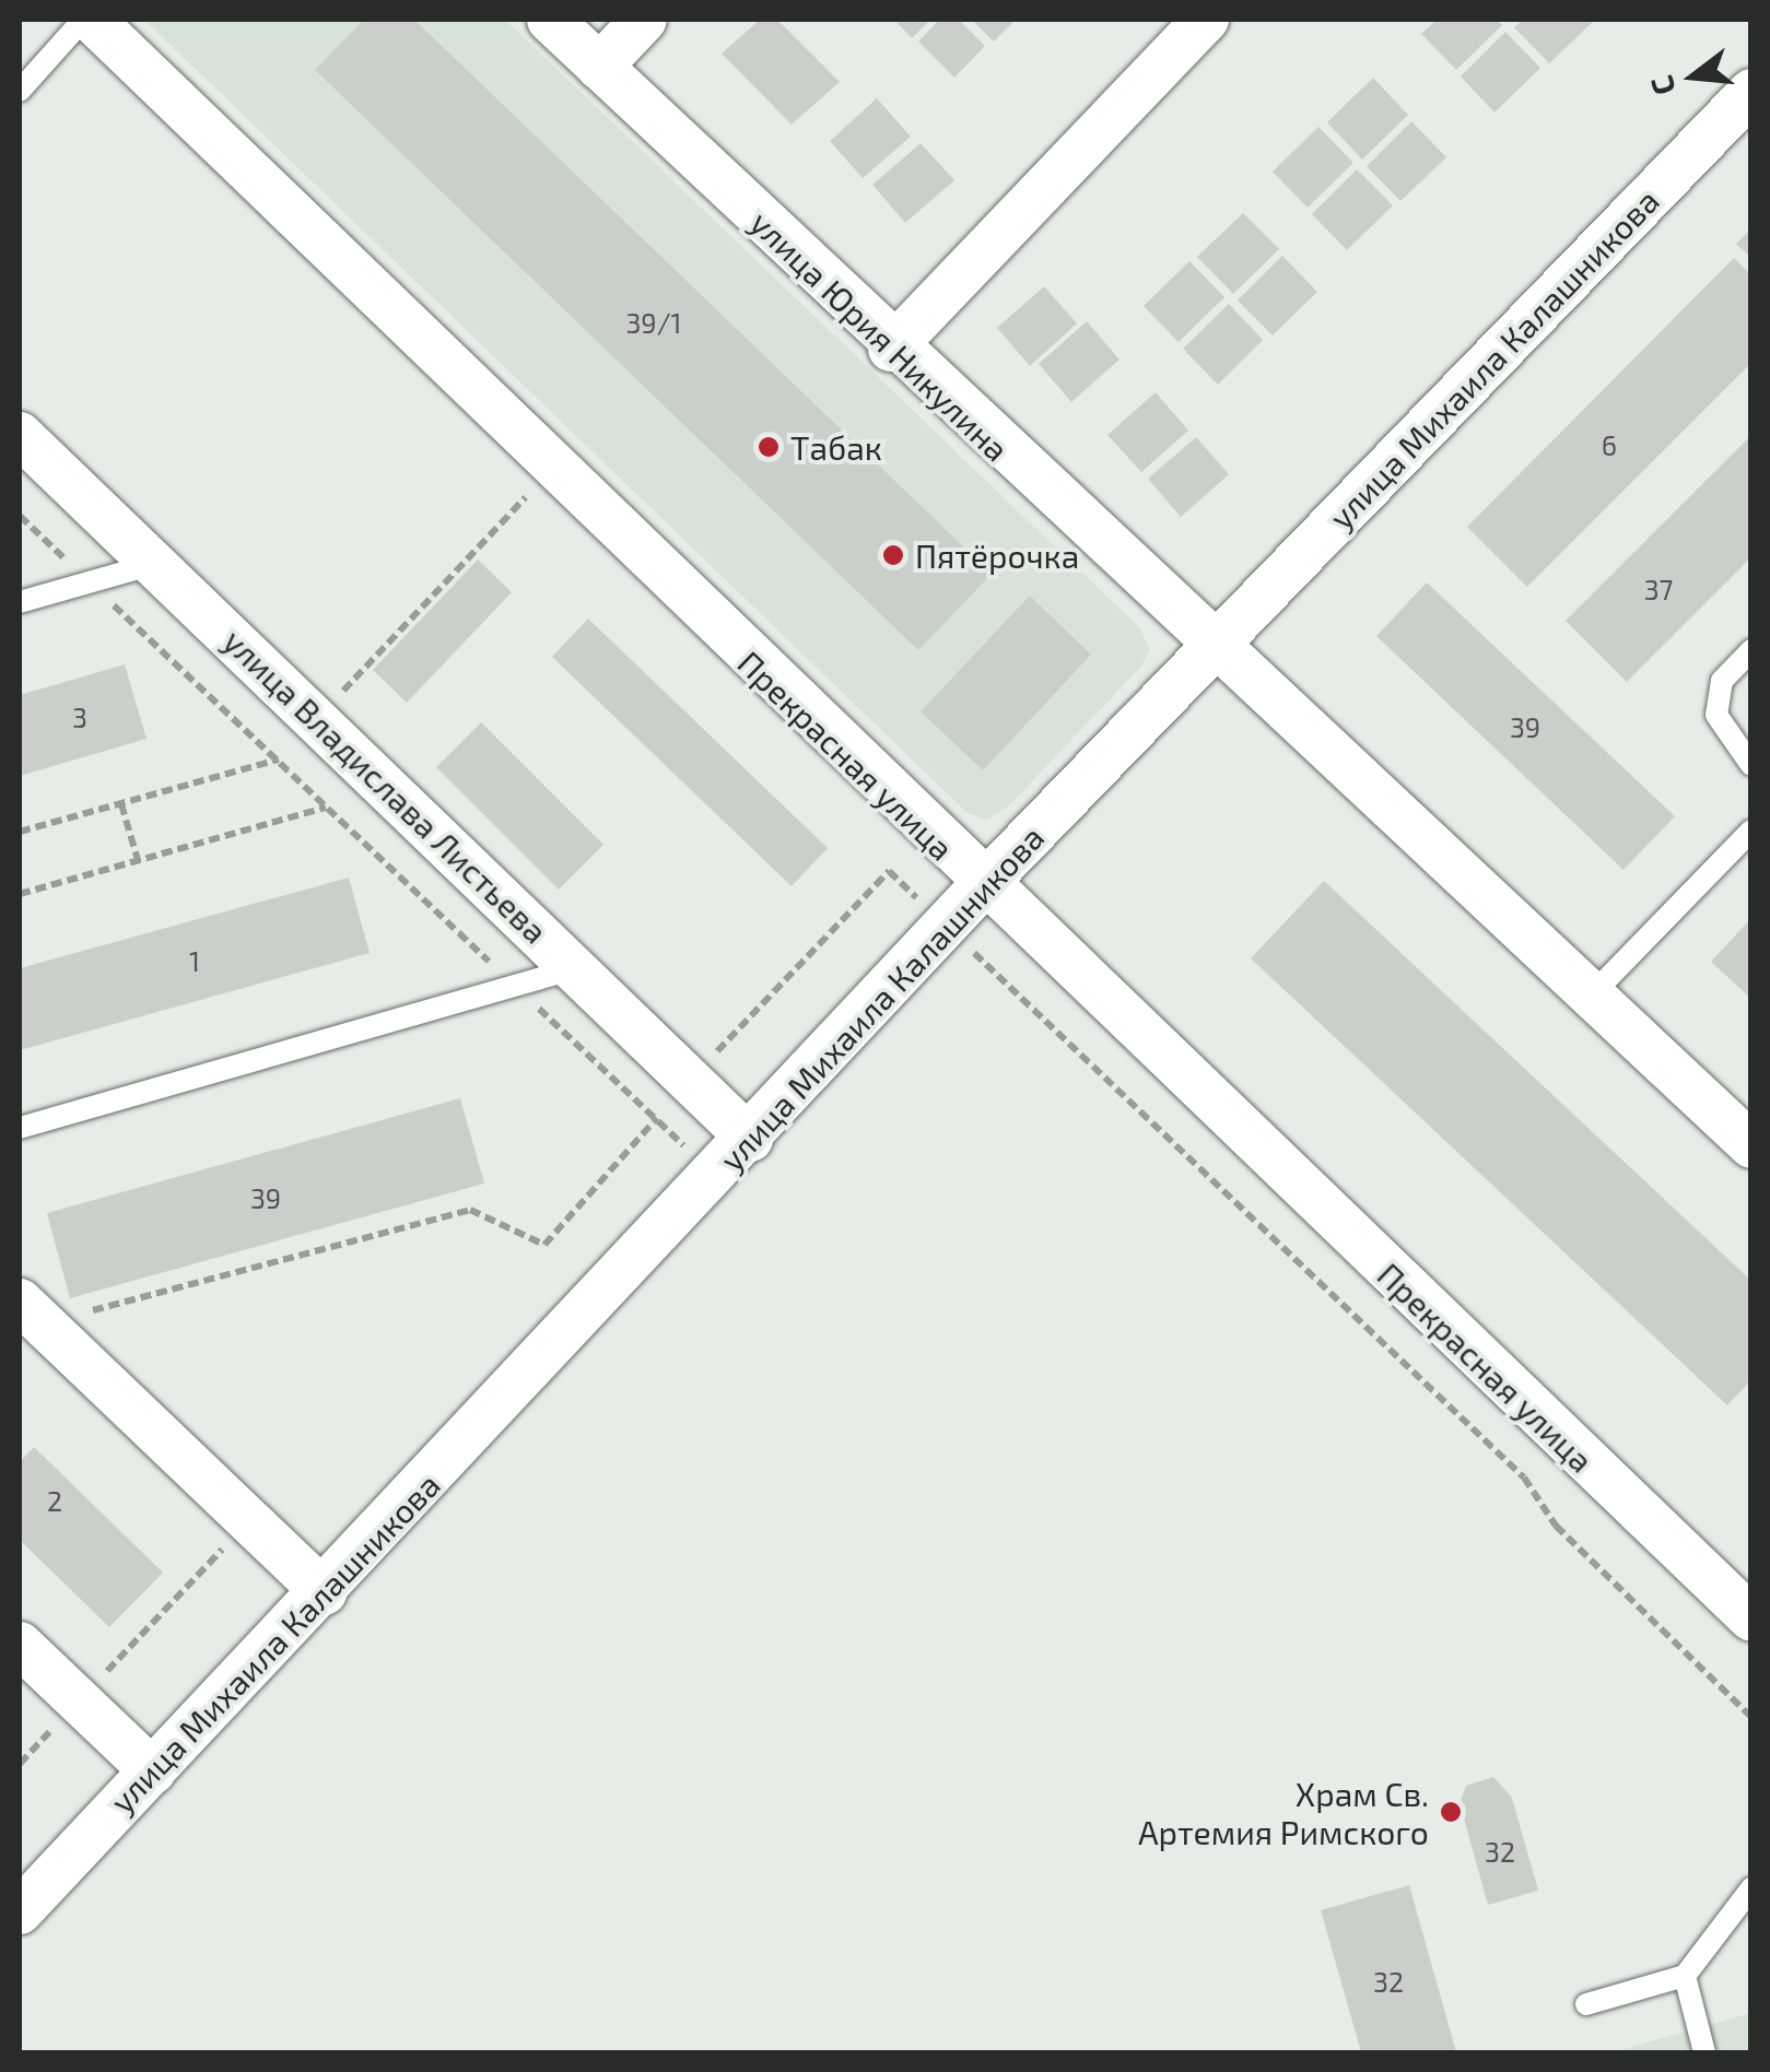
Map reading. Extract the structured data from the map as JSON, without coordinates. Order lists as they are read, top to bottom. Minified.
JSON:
{"streets":{"street":["улица Юрия Никулина","улица Михаила Калашникова","Прекрасная улица","улица Владислава Листьева"]},"crossings":[["улица Юрия Никулина","улица Михаила Калашникова"],["улица Михаила Калашникова","Прекрасная улица"],["улица Михаила Калашникова","улица Владислава Листьева"]],"places":["Табак","Пятёрочка","Храм Св. Артемия Римского"],"house_numbers":["39/1","6","37","3","39","1","39","2","32","32"],"north":"left"}
